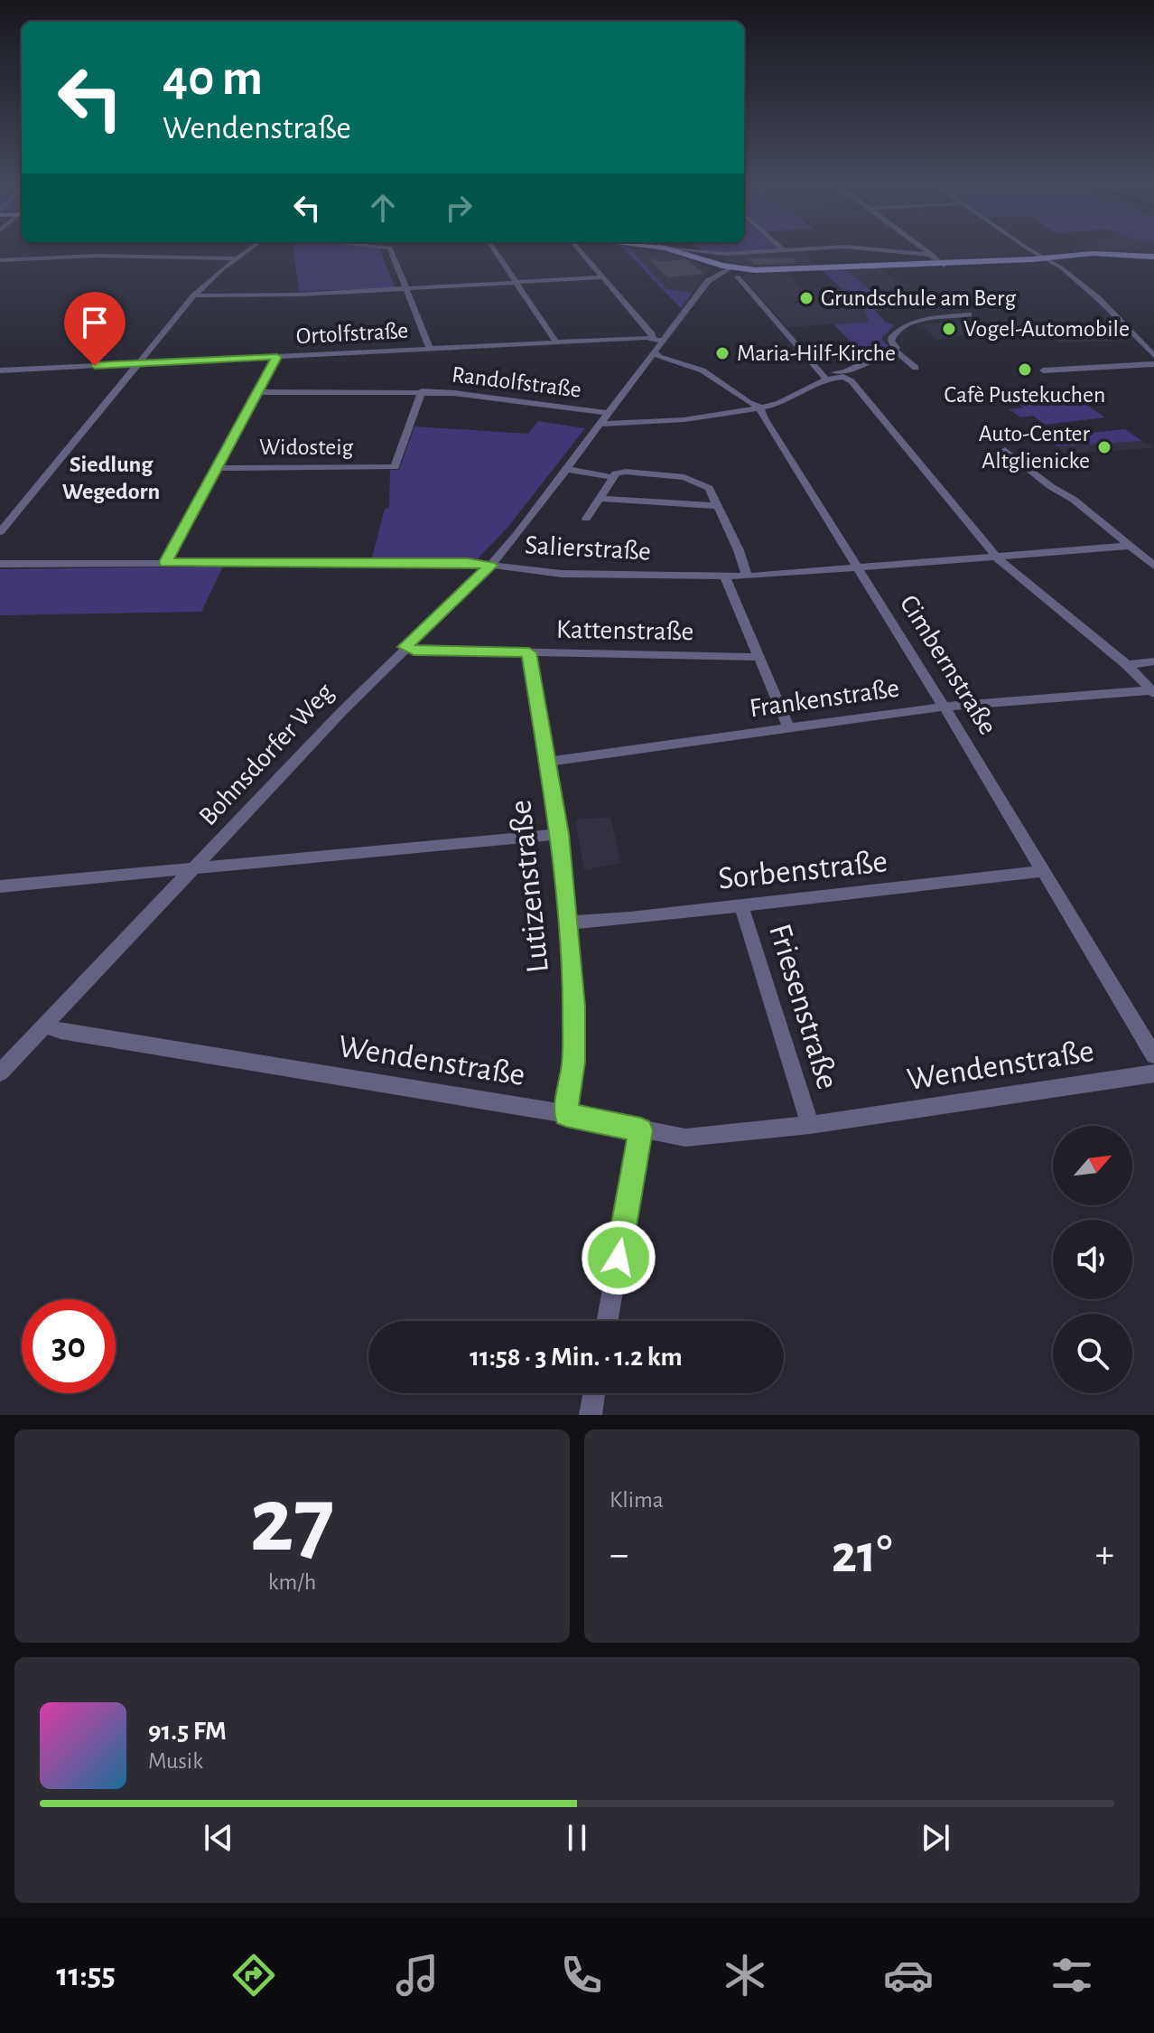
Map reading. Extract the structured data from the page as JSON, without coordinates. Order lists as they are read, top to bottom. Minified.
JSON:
{"streets":{"street":["Ortolfstraße","Randolfstraße","Widosteig","Salierstraße","Kattenstraße","Cimbernstraße","Frankenstraße","Bohnsdorfer Weg","Sorbenstraße","Lutizenstraße","Friesenstraße","Wendenstraße"]},"crossings":[["Ortolfstraße","Bohnsdorfer Weg"],["Randolfstraße","Widosteig"],["Randolfstraße","Bohnsdorfer Weg"],["Salierstraße","Cimbernstraße"],["Salierstraße","Bohnsdorfer Weg"],["Kattenstraße","Bohnsdorfer Weg"],["Kattenstraße","Lutizenstraße"],["Cimbernstraße","Frankenstraße"],["Cimbernstraße","Sorbenstraße"],["Frankenstraße","Lutizenstraße"],["Bohnsdorfer Weg","Wendenstraße"],["Sorbenstraße","Lutizenstraße"],["Sorbenstraße","Friesenstraße"],["Lutizenstraße","Wendenstraße"],["Friesenstraße","Wendenstraße"]],"districts":["Siedlung Wegedorn"],"places":["Grundschule am Berg","Vogel-Automobile","Maria-Hilf-Kirche","Cafè Pustekuchen","Auto-Center Altglienicke"],"north":"top right","page":{"turn":["40 m","Wendenstraße"],"limit":"30","trip":"11:58 · 3 Min. · 1.2 km","tile":[["27","km/h"],"Klima"],"heat":["−","21°","+"],"song":["91.5 FM","Musik"],"tabs":"11:55"}}
